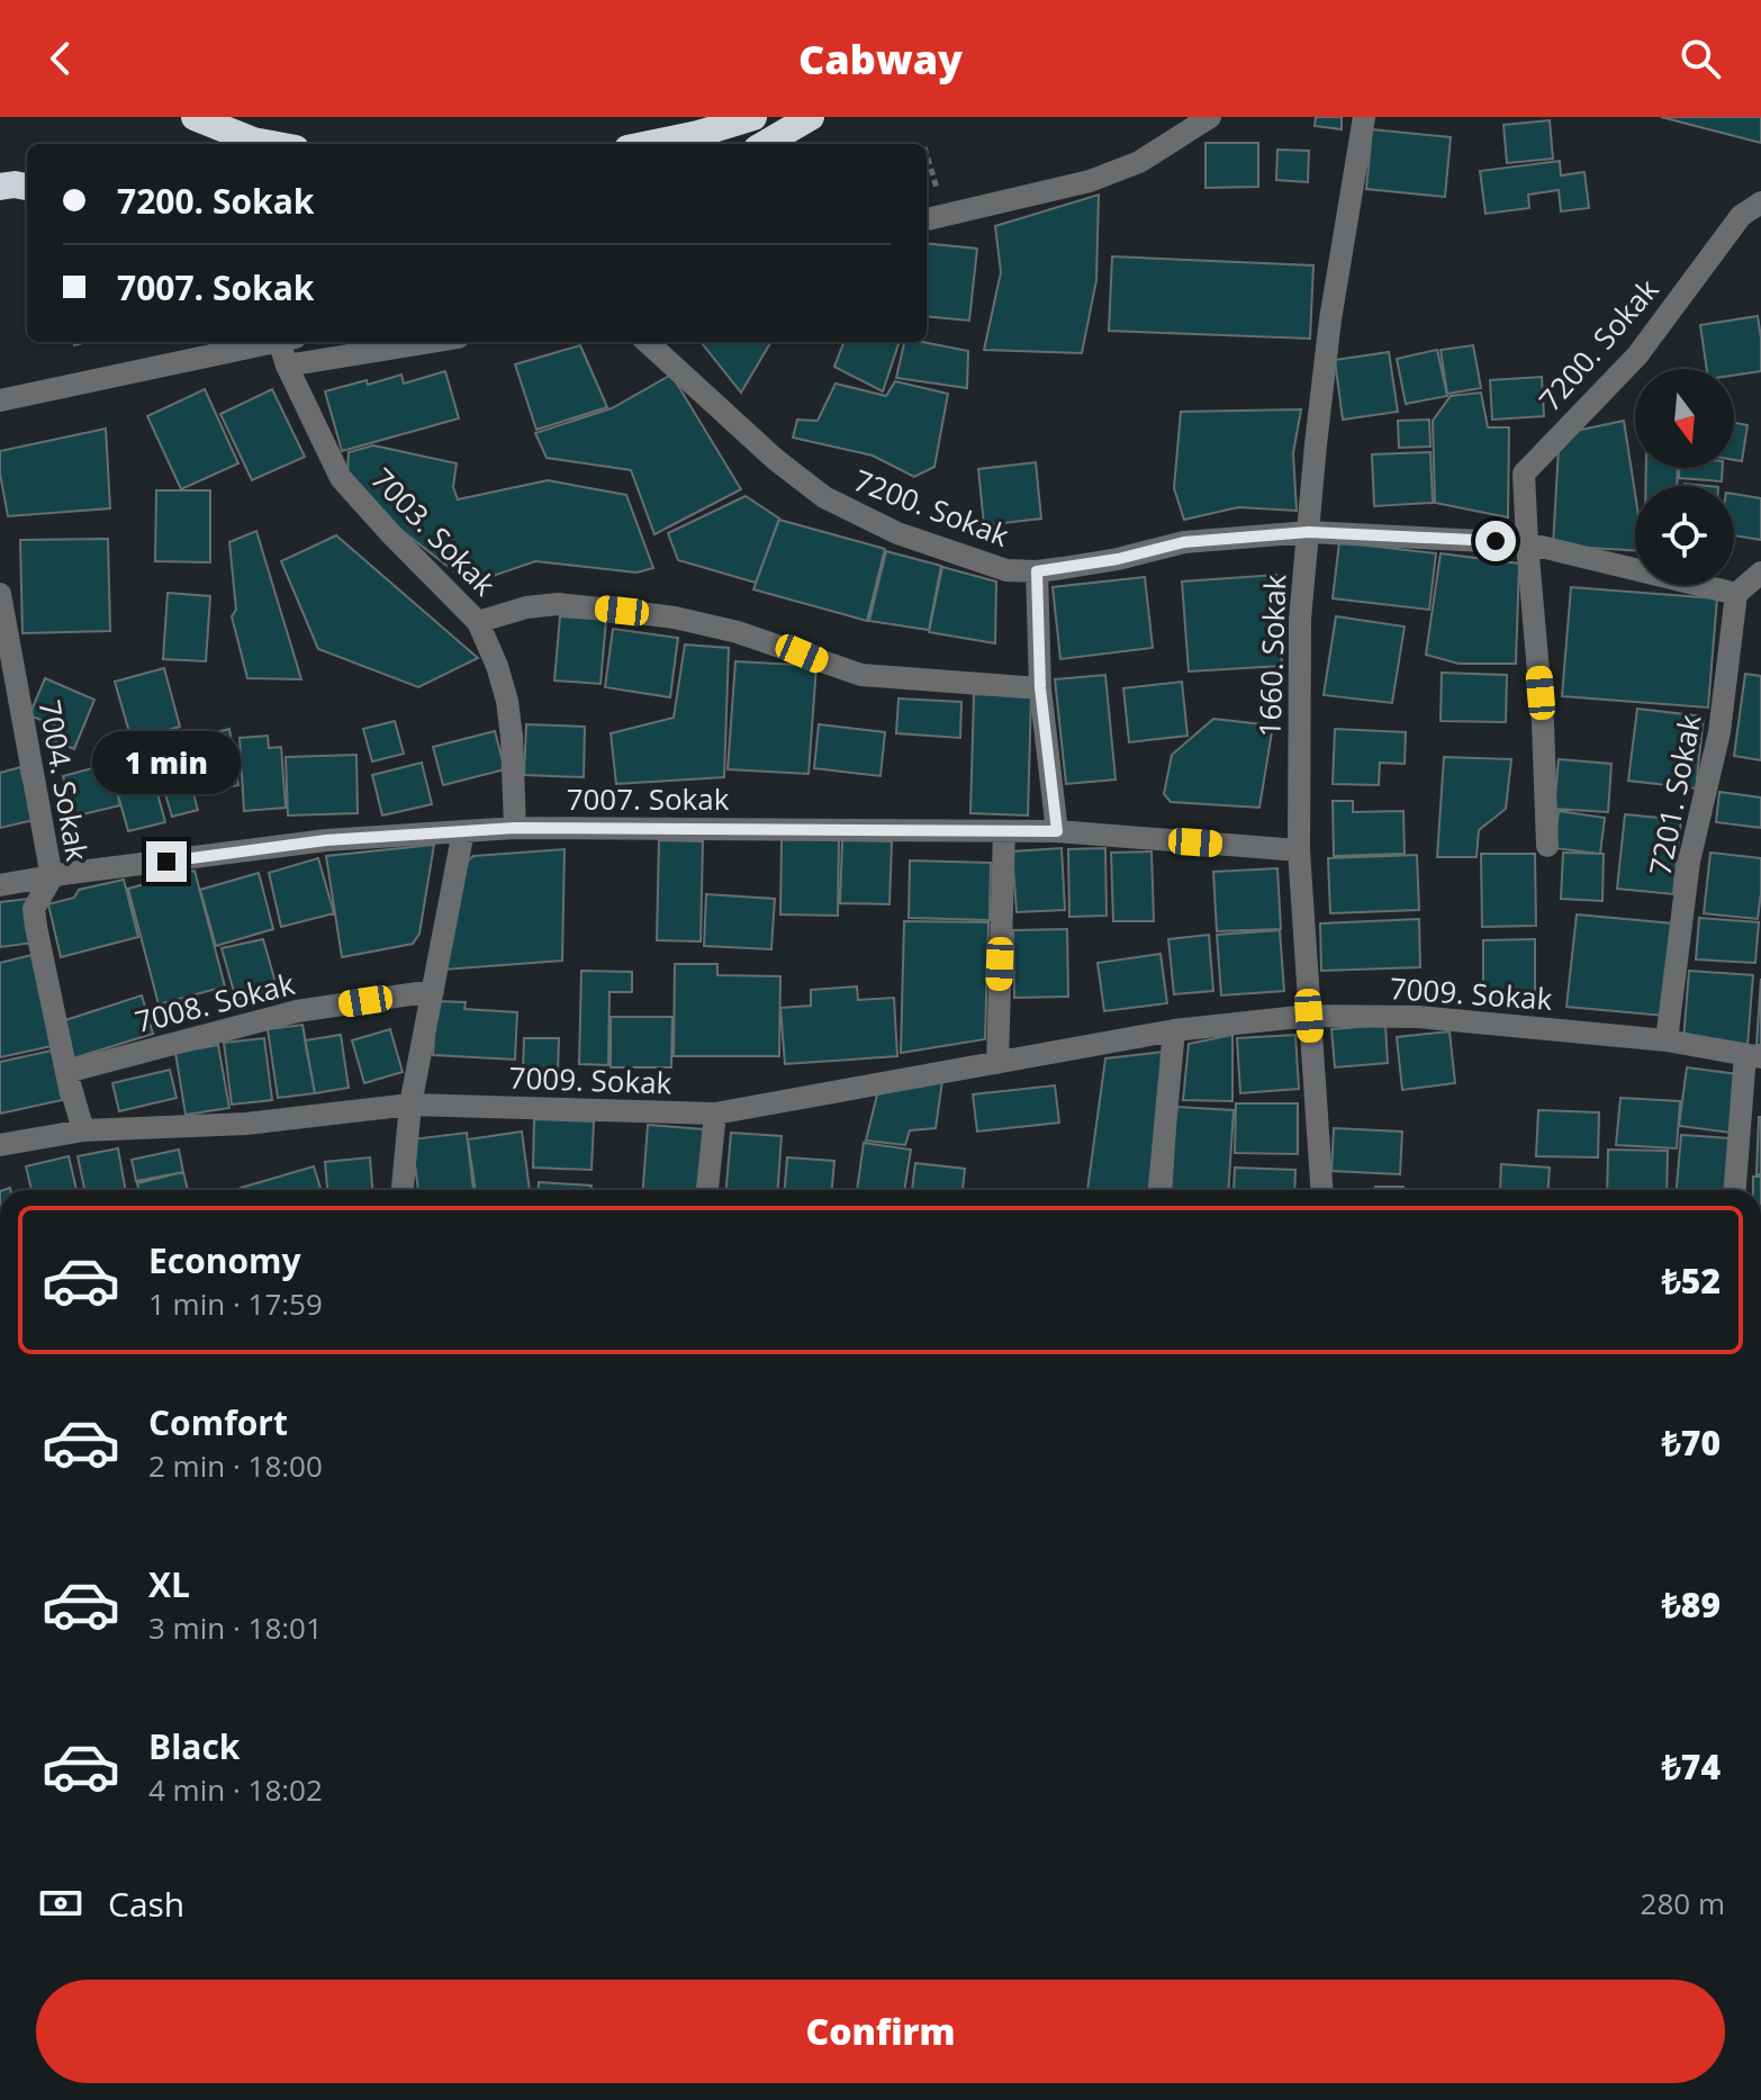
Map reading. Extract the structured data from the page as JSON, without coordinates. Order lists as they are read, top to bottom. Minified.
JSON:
{"streets":{"street":["7200. Sokak","7003. Sokak","1660. Sokak","7004. Sokak","7201. Sokak","7007. Sokak","7009. Sokak","7008. Sokak"]},"crossings":[["7200. Sokak","1660. Sokak"],["7200. Sokak","7201. Sokak"],["7003. Sokak","7007. Sokak"],["1660. Sokak","7007. Sokak"],["1660. Sokak","7009. Sokak"],["7004. Sokak","7007. Sokak"],["7004. Sokak","7009. Sokak"],["7004. Sokak","7008. Sokak"],["7201. Sokak","7009. Sokak"]],"north":"bottom","page":{"header":"Cabway","banner":["7200. Sokak","7007. Sokak"],"bubble":"1 min","list":[{"name":"Economy","note":"1 min · 17:59","value":"₺52"},{"name":"Comfort","note":"2 min · 18:00","value":"₺70"},{"name":"XL","note":"3 min · 18:01","value":"₺89"},{"name":"Black","note":"4 min · 18:02","value":"₺74"}],"pay":["Cash","280 m"],"buttons":"Confirm"}}
